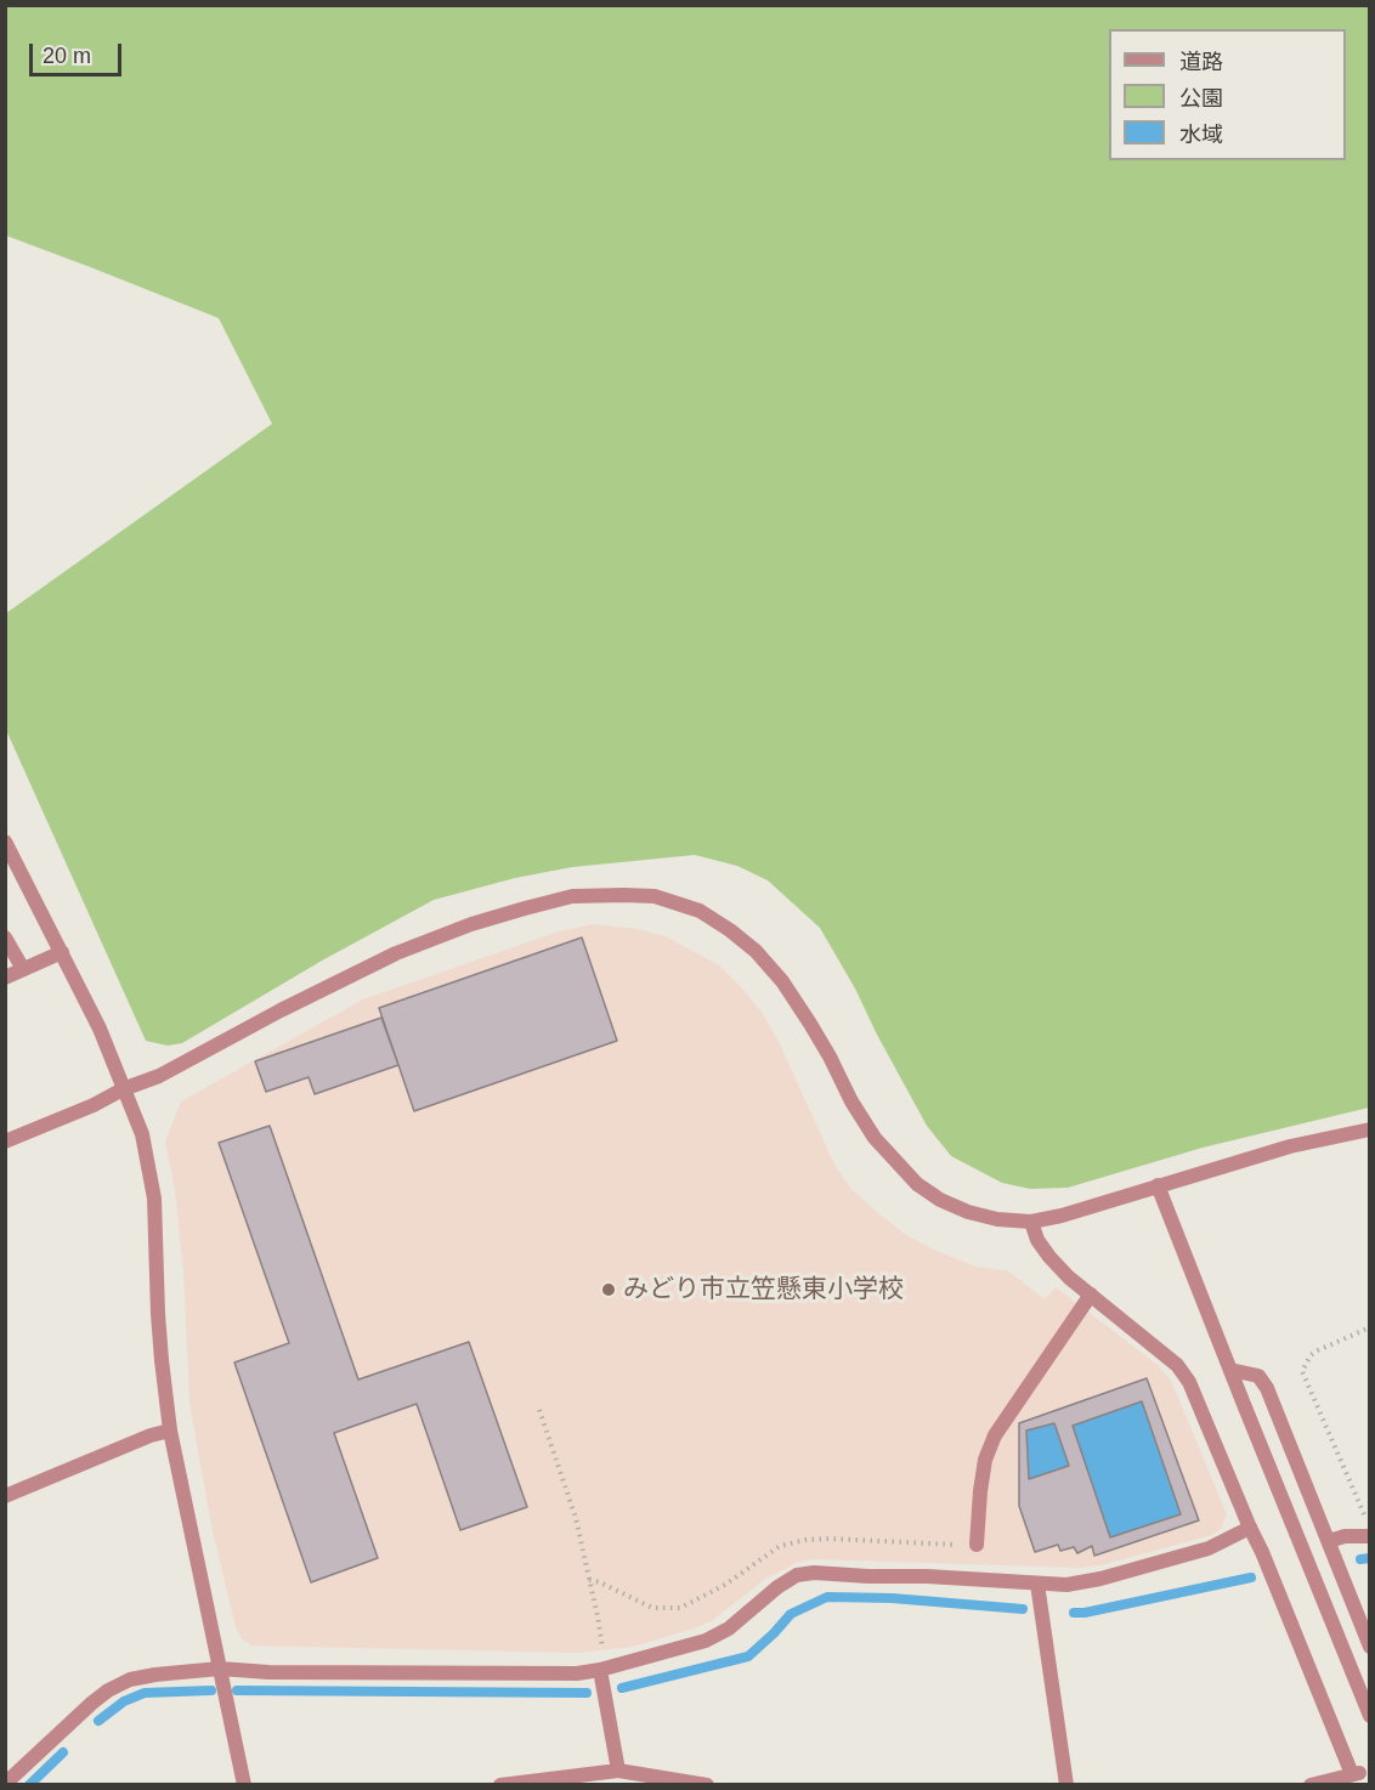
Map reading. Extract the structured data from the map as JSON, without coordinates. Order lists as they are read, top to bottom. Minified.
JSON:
{"places":["みどり市立笠懸東小学校"],"legend":["道路","公園","水域"],"scale_bar":"20 m"}
